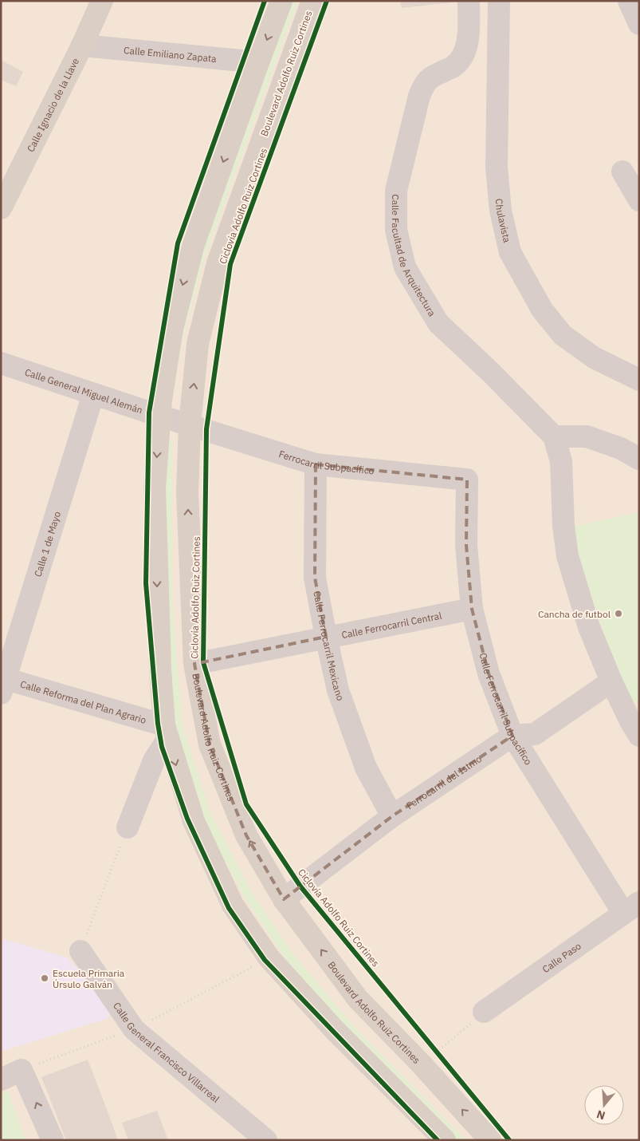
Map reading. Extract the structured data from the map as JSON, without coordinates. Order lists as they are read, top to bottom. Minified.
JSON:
{"streets":{"main road":["Boulevard Adolfo Ruiz Cortines","Calle Ignacio de la Llave"],"street":["Calle Emiliano Zapata","Chulavista","Calle Facultad de Arquitectura","Calle General Miguel Alemán","Ferrocarril Subpacífico","Calle 1 de Mayo","Calle Ferrocarril Central","Calle Ferrocarril Mexicano","Calle Reforma del Plan Agrario","Calle Ferrocarril Subpacífico","Ferrocarril del Istmo","Calle Paso","Calle General Francisco Villarreal"],"cycle path":["Ciclovía Adolfo Ruiz Cortines"]},"crossings":[["Calle Emiliano Zapata","Calle Ignacio de la Llave"],["Boulevard Adolfo Ruiz Cortines","Calle General Miguel Alemán"],["Boulevard Adolfo Ruiz Cortines","Ferrocarril Subpacífico"],["Boulevard Adolfo Ruiz Cortines","Calle Ferrocarril Central"],["Boulevard Adolfo Ruiz Cortines","Ferrocarril del Istmo"],["Calle Facultad de Arquitectura","Ferrocarril del Istmo"],["Calle General Miguel Alemán","Ferrocarril Subpacífico"],["Calle General Miguel Alemán","Calle 1 de Mayo"],["Ferrocarril Subpacífico","Calle Ferrocarril Mexicano"],["Ferrocarril Subpacífico","Calle Ferrocarril Subpacífico"],["Calle 1 de Mayo","Calle Reforma del Plan Agrario"],["Calle Ferrocarril Central","Calle Ferrocarril Mexicano"],["Calle Ferrocarril Central","Calle Ferrocarril Subpacífico"],["Calle Ferrocarril Mexicano","Ferrocarril del Istmo"],["Calle Ferrocarril Subpacífico","Ferrocarril del Istmo"],["Calle Ferrocarril Subpacífico","Calle Paso"]],"places":["Cancha de futbol","Escuela Primaria Úrsulo Galván"],"north":"bottom"}
